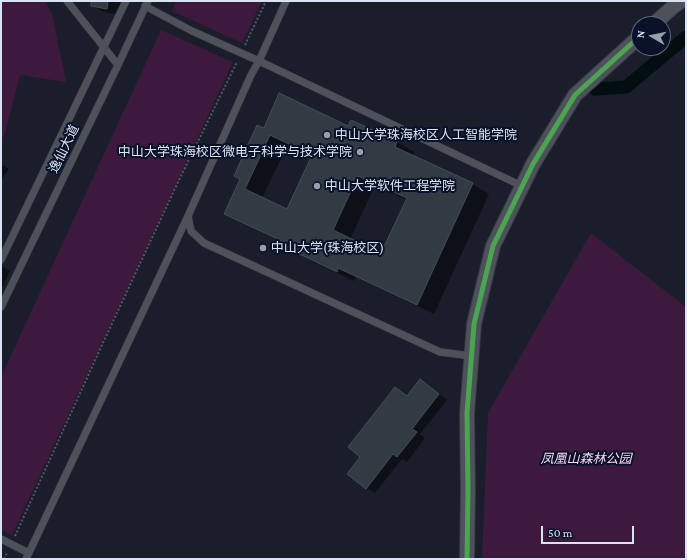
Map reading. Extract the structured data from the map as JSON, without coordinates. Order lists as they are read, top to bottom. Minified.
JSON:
{"streets":{"lane":["逸仙大道"]},"parks":["凤凰山森林公园"],"places":["中山大学珠海校区人工智能学院","中山大学珠海校区微电子科学与技术学院","中山大学软件工程学院","中山大学(珠海校区)"],"scale_bar":"50 m","north":"left"}
